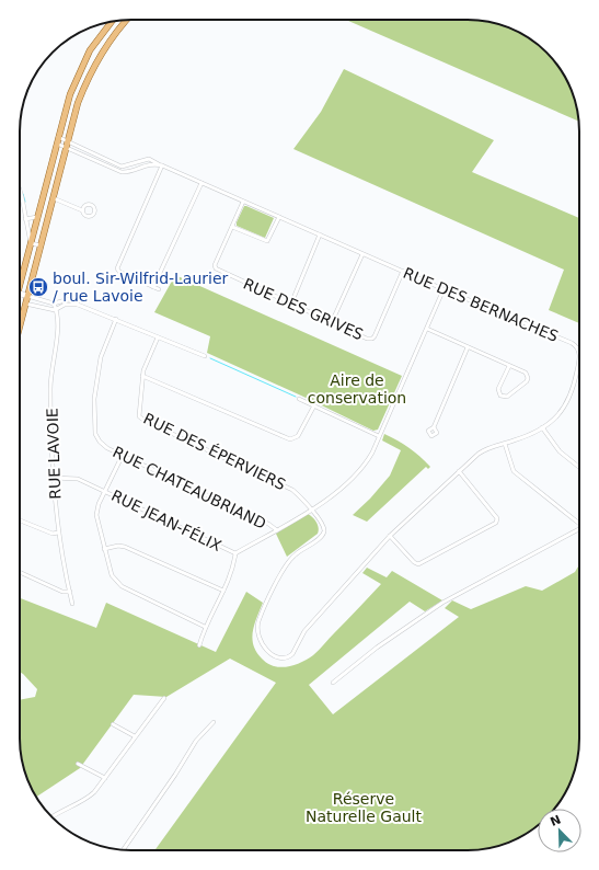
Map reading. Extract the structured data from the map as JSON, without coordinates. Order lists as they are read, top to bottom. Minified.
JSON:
{"streets":{"street":["RUE DES BERNACHES","RUE DES GRIVES","RUE DES ÉPERVIERS","RUE LAVOIE","RUE CHATEAUBRIAND","RUE JEAN-FÉLIX"]},"crossings":[["RUE DES BERNACHES","RUE DES GRIVES"],["RUE DES BERNACHES","RUE DES ÉPERVIERS"],["RUE DES BERNACHES","RUE JEAN-FÉLIX"],["RUE DES ÉPERVIERS","RUE JEAN-FÉLIX"],["RUE LAVOIE","RUE JEAN-FÉLIX"],["RUE CHATEAUBRIAND","RUE JEAN-FÉLIX"]],"parks":["Aire de conservation","Réserve Naturelle Gault"],"places":{"bus stop":["boul. Sir-Wilfrid-Laurier / rue Lavoie"]},"north":"top left"}
